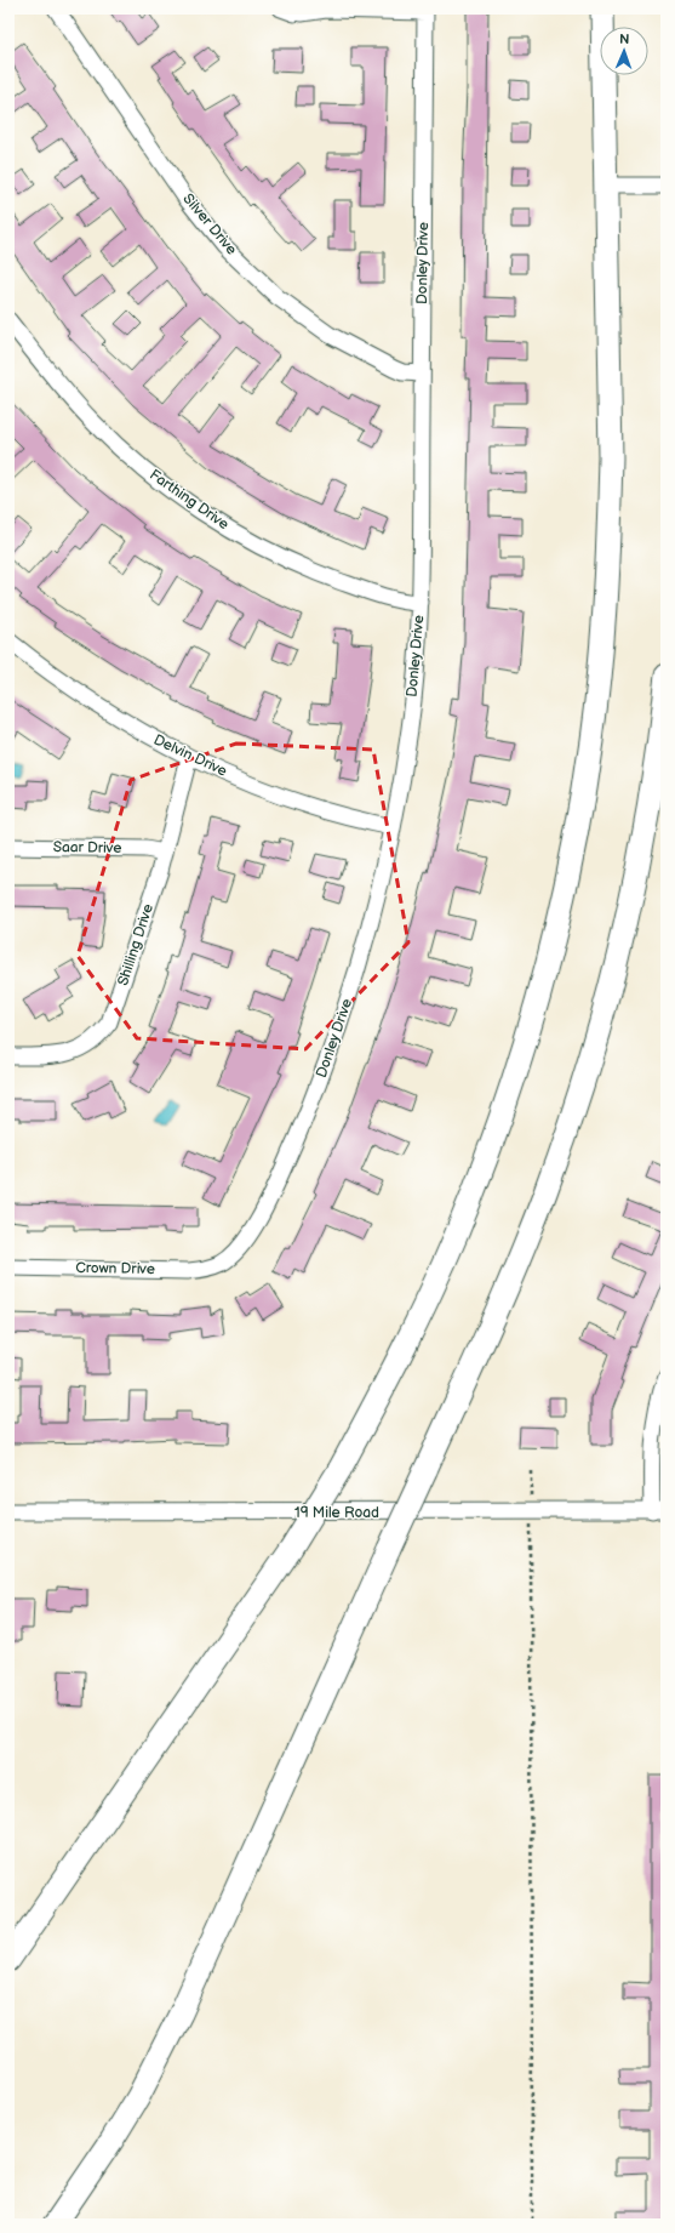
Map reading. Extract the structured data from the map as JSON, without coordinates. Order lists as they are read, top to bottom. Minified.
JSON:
{"streets":{"street":["Silver Drive","Donley Drive","Farthing Drive","Delvin Drive","Saar Drive","Shilling Drive","Crown Drive","19 Mile Road"]},"crossings":[["Silver Drive","Donley Drive"],["Donley Drive","Farthing Drive"],["Donley Drive","Delvin Drive"],["Donley Drive","Crown Drive"],["Delvin Drive","Shilling Drive"],["Saar Drive","Shilling Drive"]],"north":"top"}
